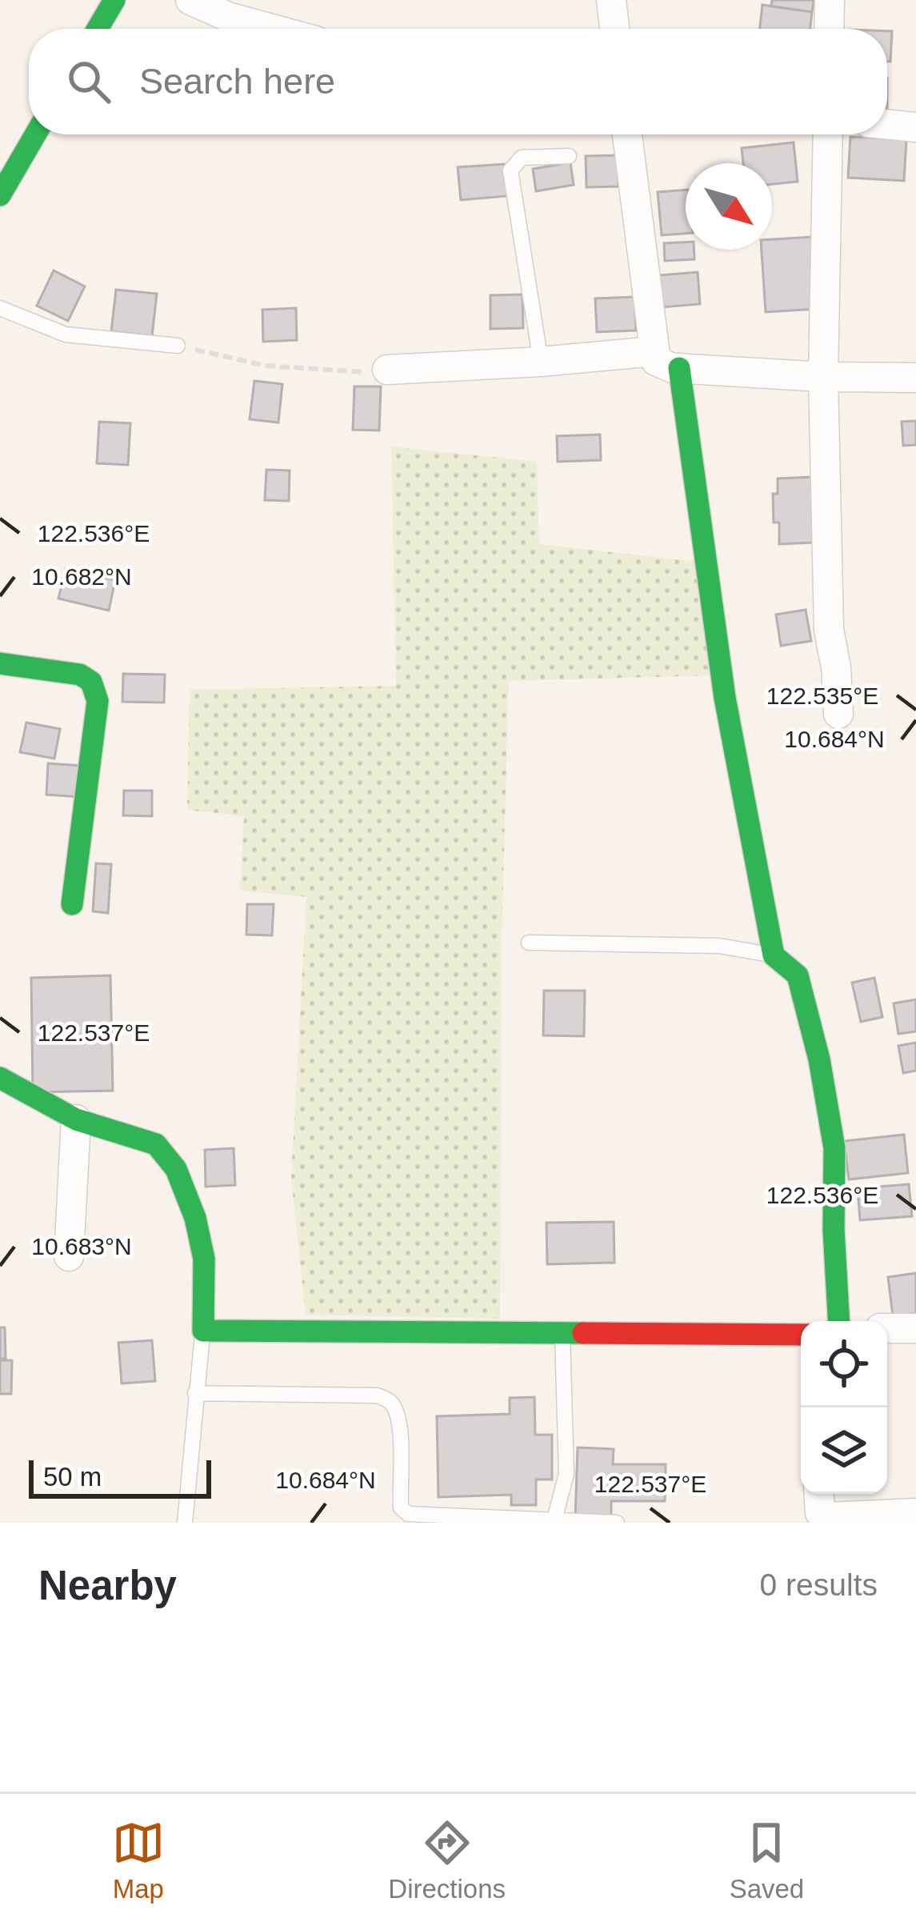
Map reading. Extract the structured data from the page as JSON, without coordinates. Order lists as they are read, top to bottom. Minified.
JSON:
{"scale_bar":"50 m","north":"bottom right","page":{"search":"Search here","scale":"50 m","heading":["Nearby","0 results"],"nav":["Map","Directions","Saved"]},"coordinates":["122.536°E","10.682°N","122.535°E","10.684°N","122.537°E","10.683°N"]}
